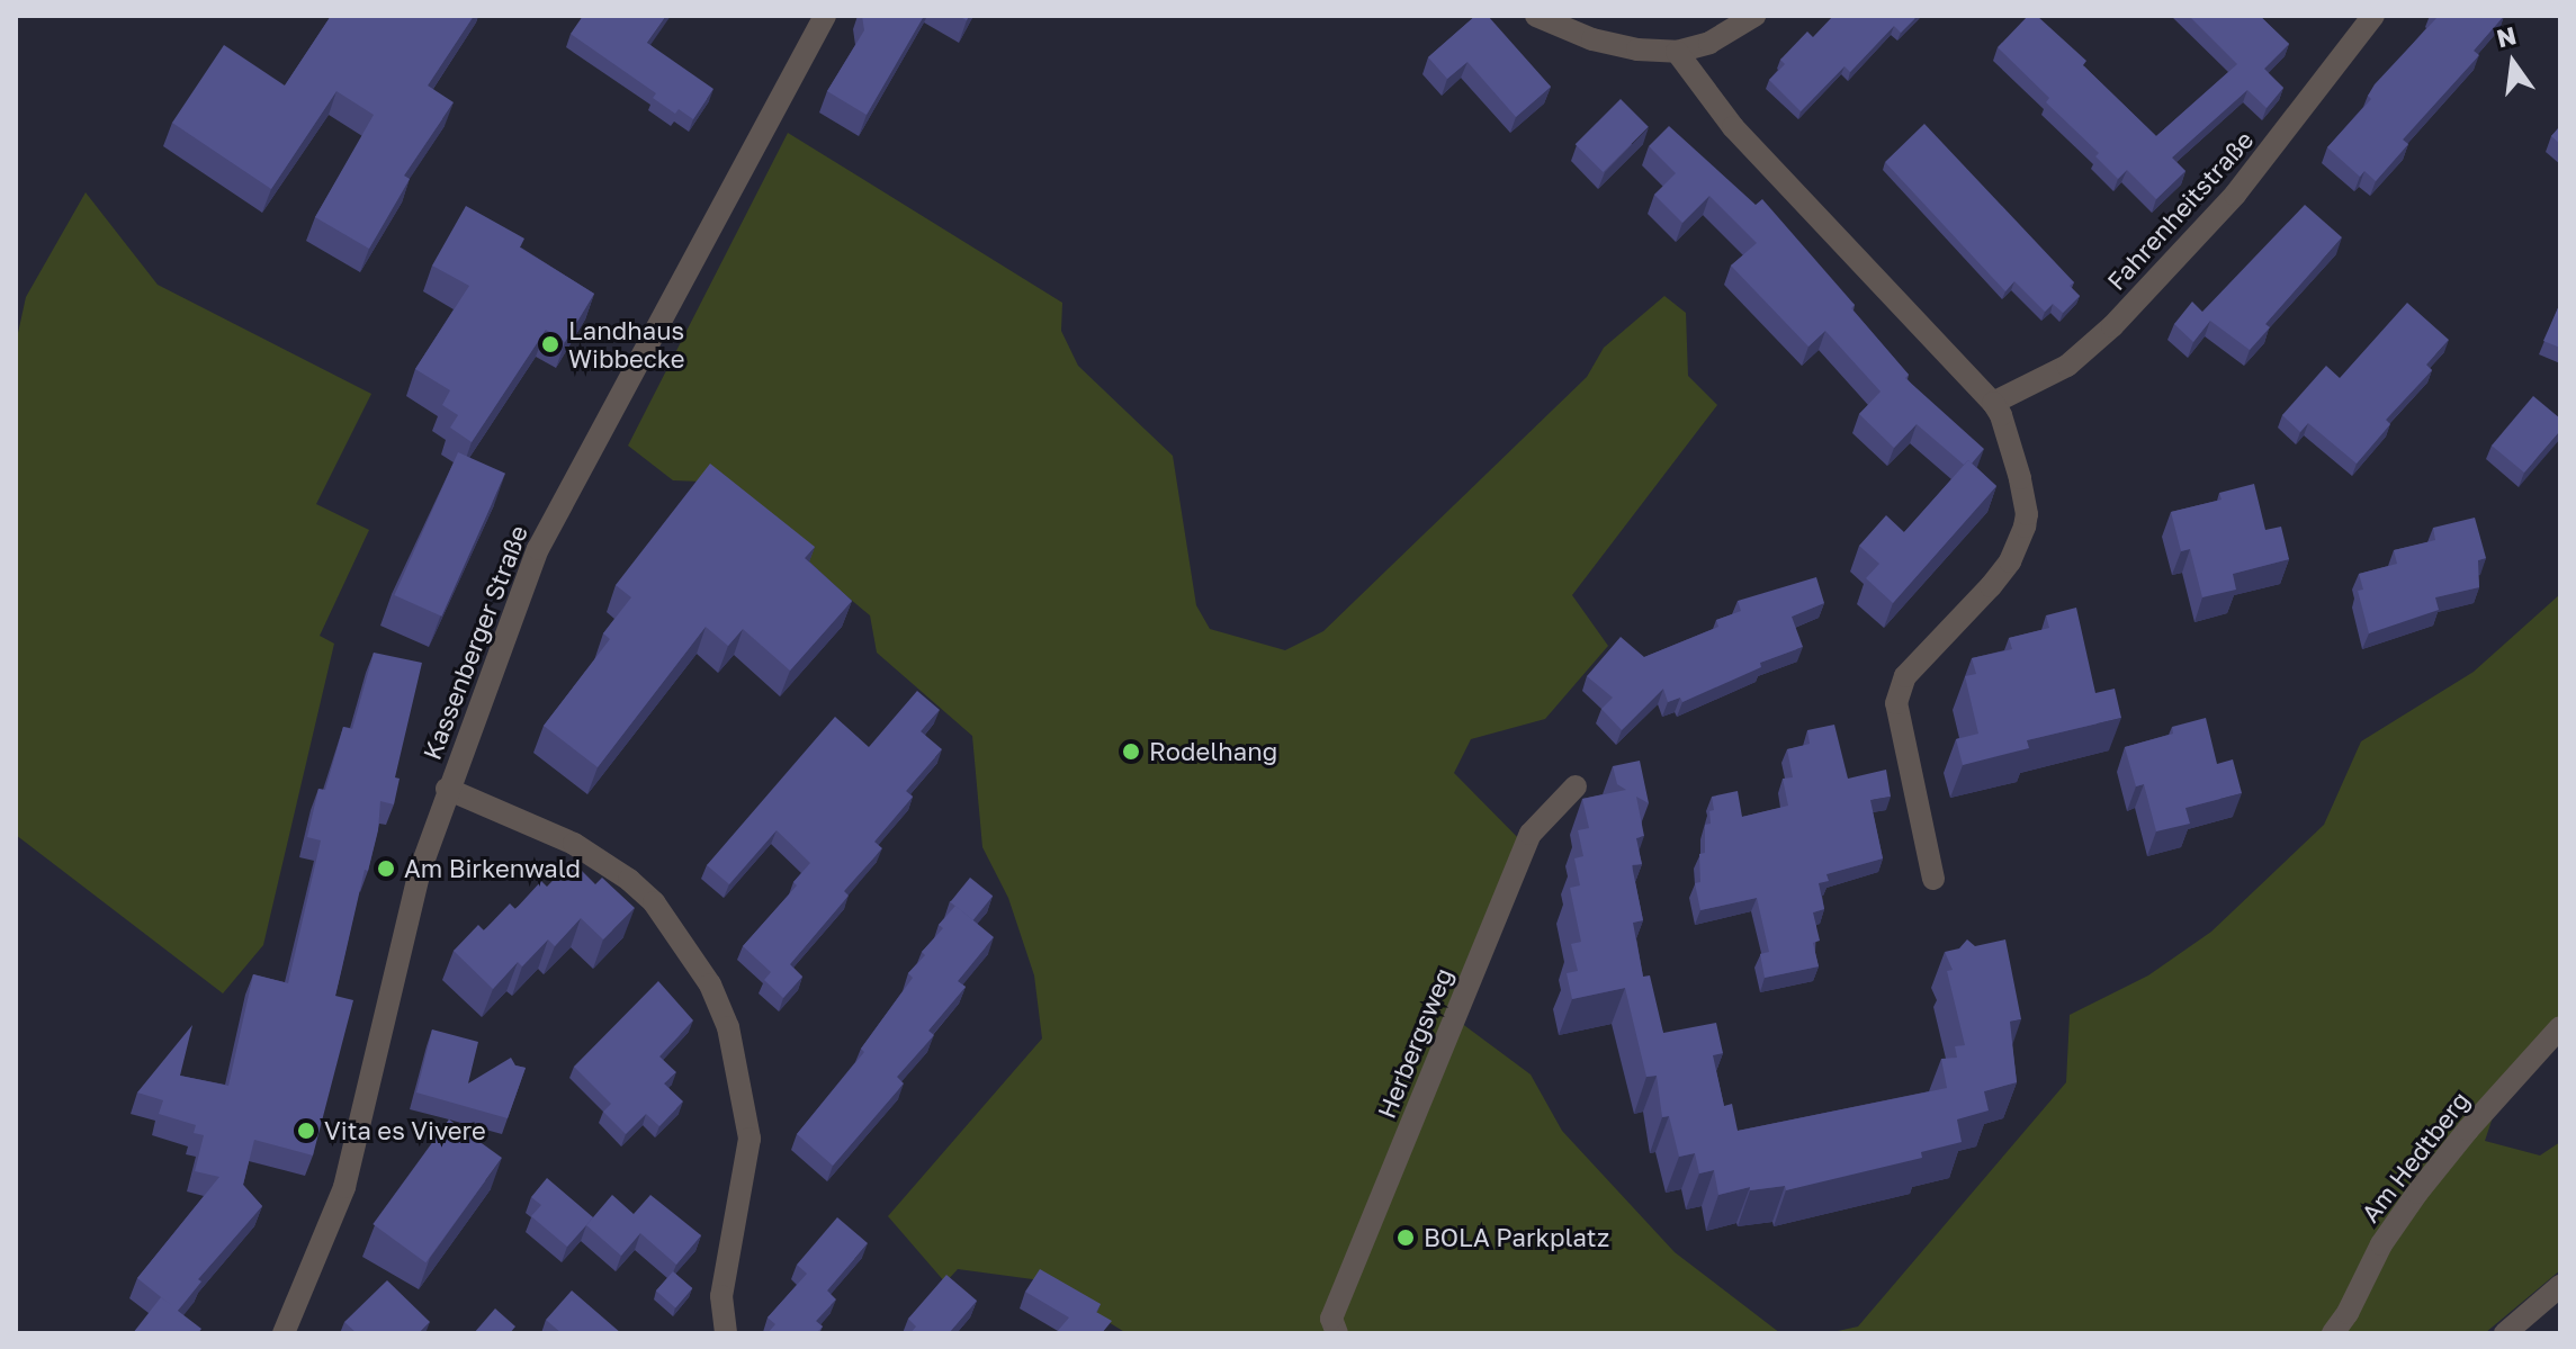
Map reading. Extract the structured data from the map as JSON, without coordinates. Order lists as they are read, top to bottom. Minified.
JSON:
{"streets":{"street":["Fahrenheitstraße","Kassenberger Straße","Herbergsweg","Am Hedtberg"]},"places":["Landhaus Wibbecke","Rodelhang","Am Birkenwald","Vita es Vivere","BOLA Parkplatz"],"north":"top"}
